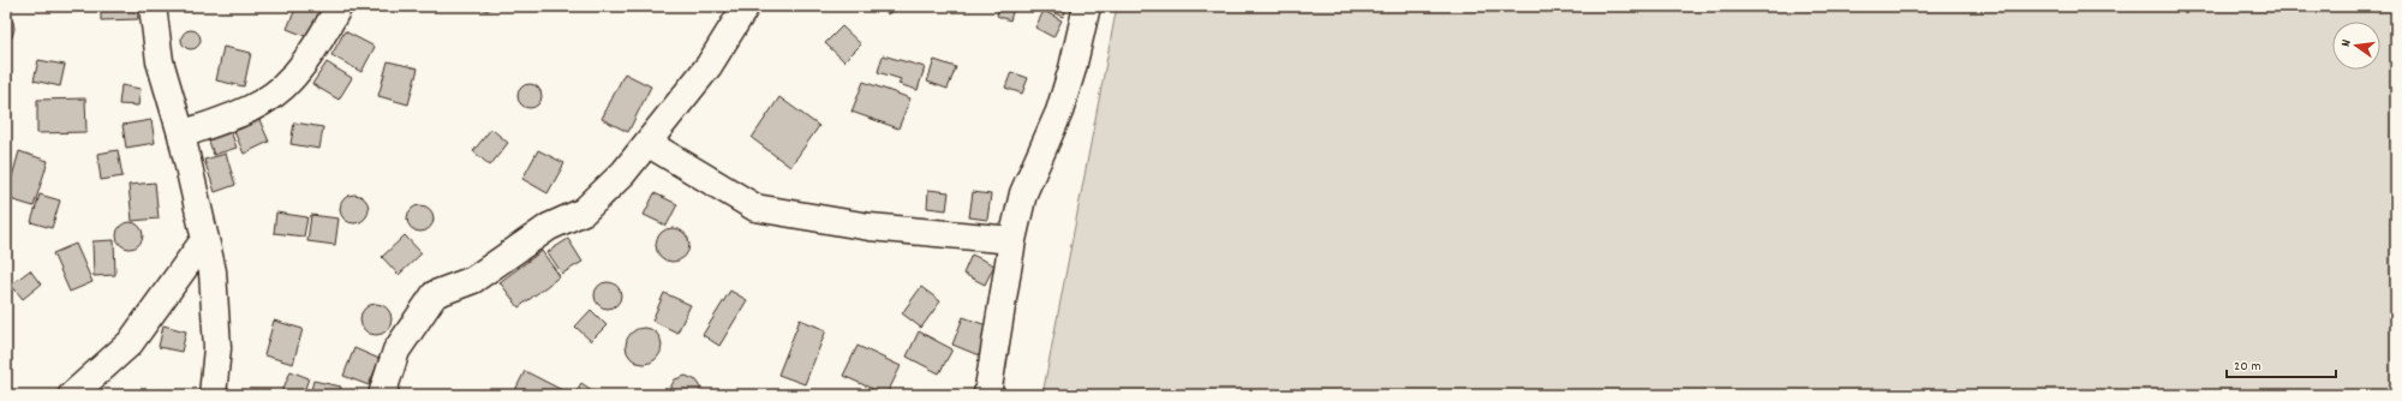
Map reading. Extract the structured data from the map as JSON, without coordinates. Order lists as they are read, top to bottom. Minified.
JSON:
{"scale_bar":"20 m","north":"left"}
